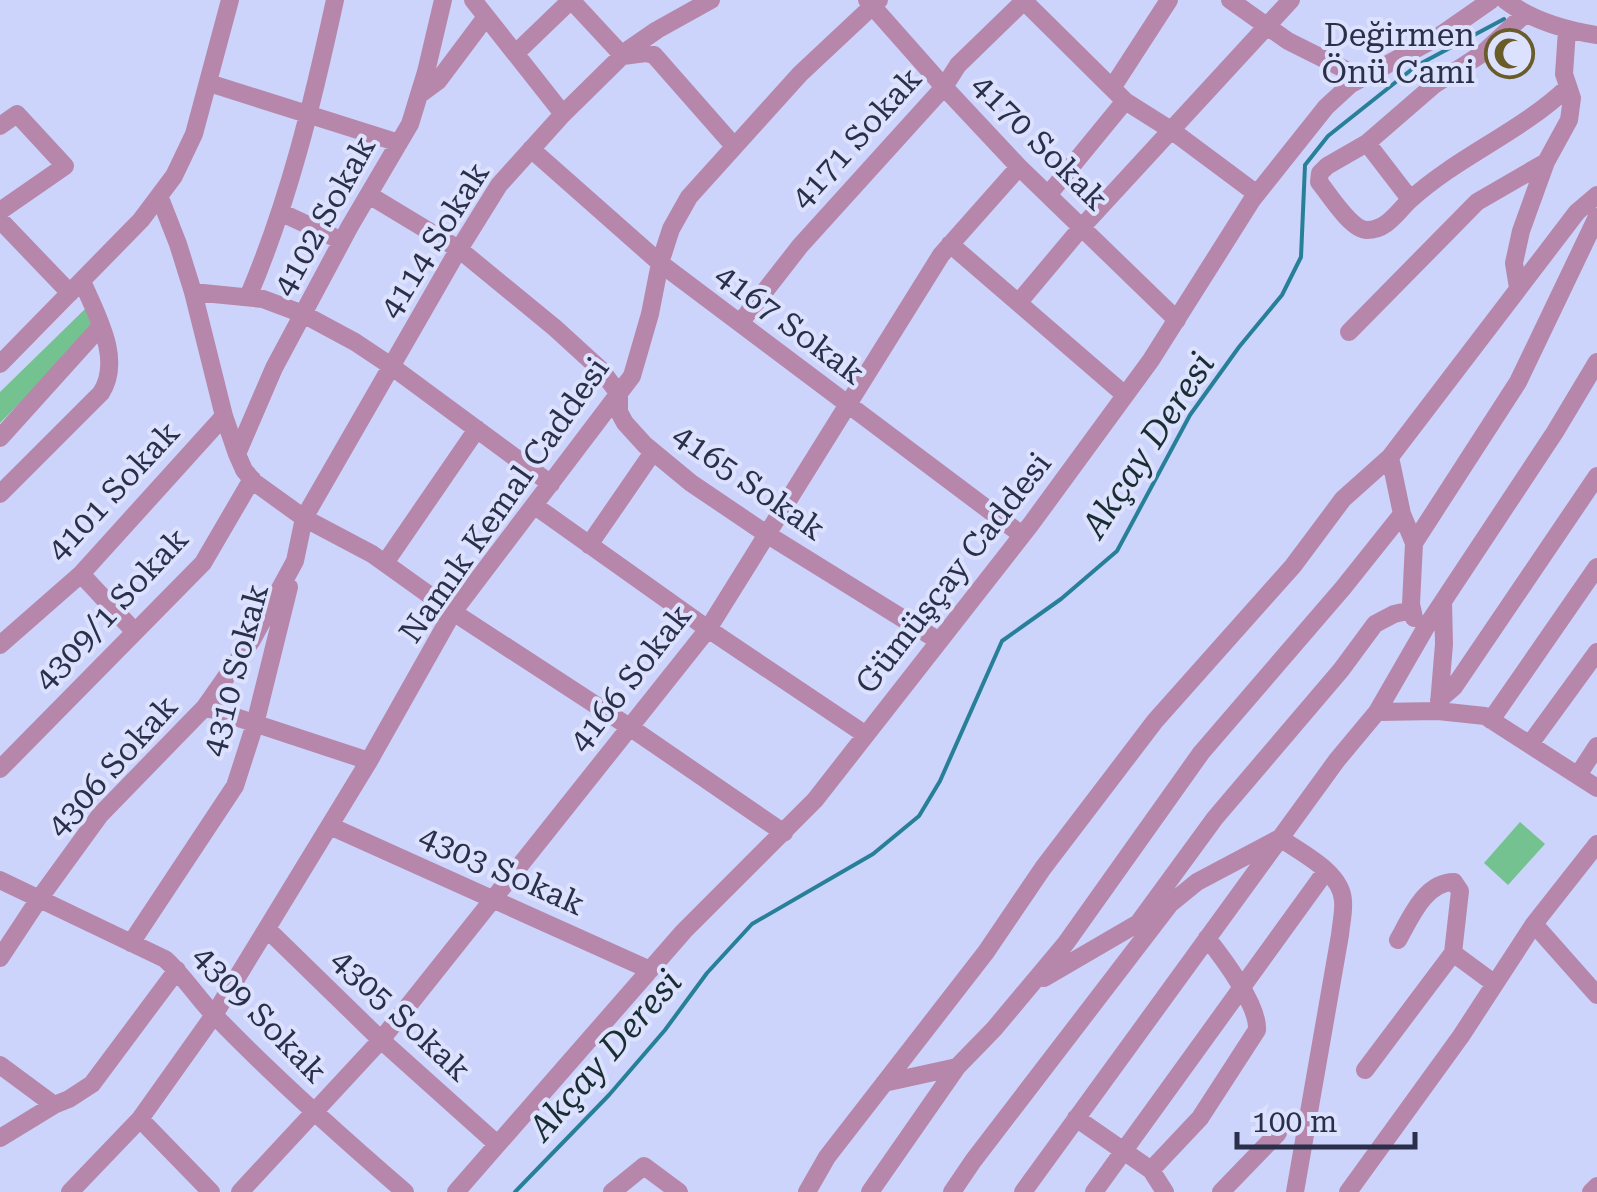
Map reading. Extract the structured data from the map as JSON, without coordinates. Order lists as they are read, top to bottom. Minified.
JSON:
{"streets":{"street":["4171 Sokak","4170 Sokak","4102 Sokak","4114 Sokak","4167 Sokak","4165 Sokak","4101 Sokak","Namık Kemal Caddesi","Gümüşçay Caddesi","4309/1 Sokak","4310 Sokak","4166 Sokak","4306 Sokak","4303 Sokak","4309 Sokak","4305 Sokak"]},"crossings":[["4171 Sokak","4170 Sokak"],["4171 Sokak","4167 Sokak"],["4170 Sokak","Namık Kemal Caddesi"],["4170 Sokak","Gümüşçay Caddesi"],["4170 Sokak","4166 Sokak"],["4102 Sokak","4165 Sokak"],["4114 Sokak","4167 Sokak"],["4114 Sokak","4165 Sokak"],["4114 Sokak","4310 Sokak"],["4167 Sokak","Namık Kemal Caddesi"],["4167 Sokak","Gümüşçay Caddesi"],["4167 Sokak","4166 Sokak"],["4165 Sokak","Namık Kemal Caddesi"],["4165 Sokak","Gümüşçay Caddesi"],["4165 Sokak","4166 Sokak"],["Namık Kemal Caddesi","4306 Sokak"],["Namık Kemal Caddesi","4303 Sokak"],["Namık Kemal Caddesi","4309 Sokak"],["Namık Kemal Caddesi","4305 Sokak"],["Gümüşçay Caddesi","4303 Sokak"],["Gümüşçay Caddesi","4305 Sokak"],["4310 Sokak","4306 Sokak"],["4310 Sokak","4309 Sokak"],["4166 Sokak","4303 Sokak"],["4166 Sokak","4309 Sokak"],["4166 Sokak","4305 Sokak"],["4306 Sokak","4309 Sokak"]],"water":["Akçay Deresi"],"places":{"mosque":["Değirmen Önü Cami"]},"scale_bar":"100 m"}
